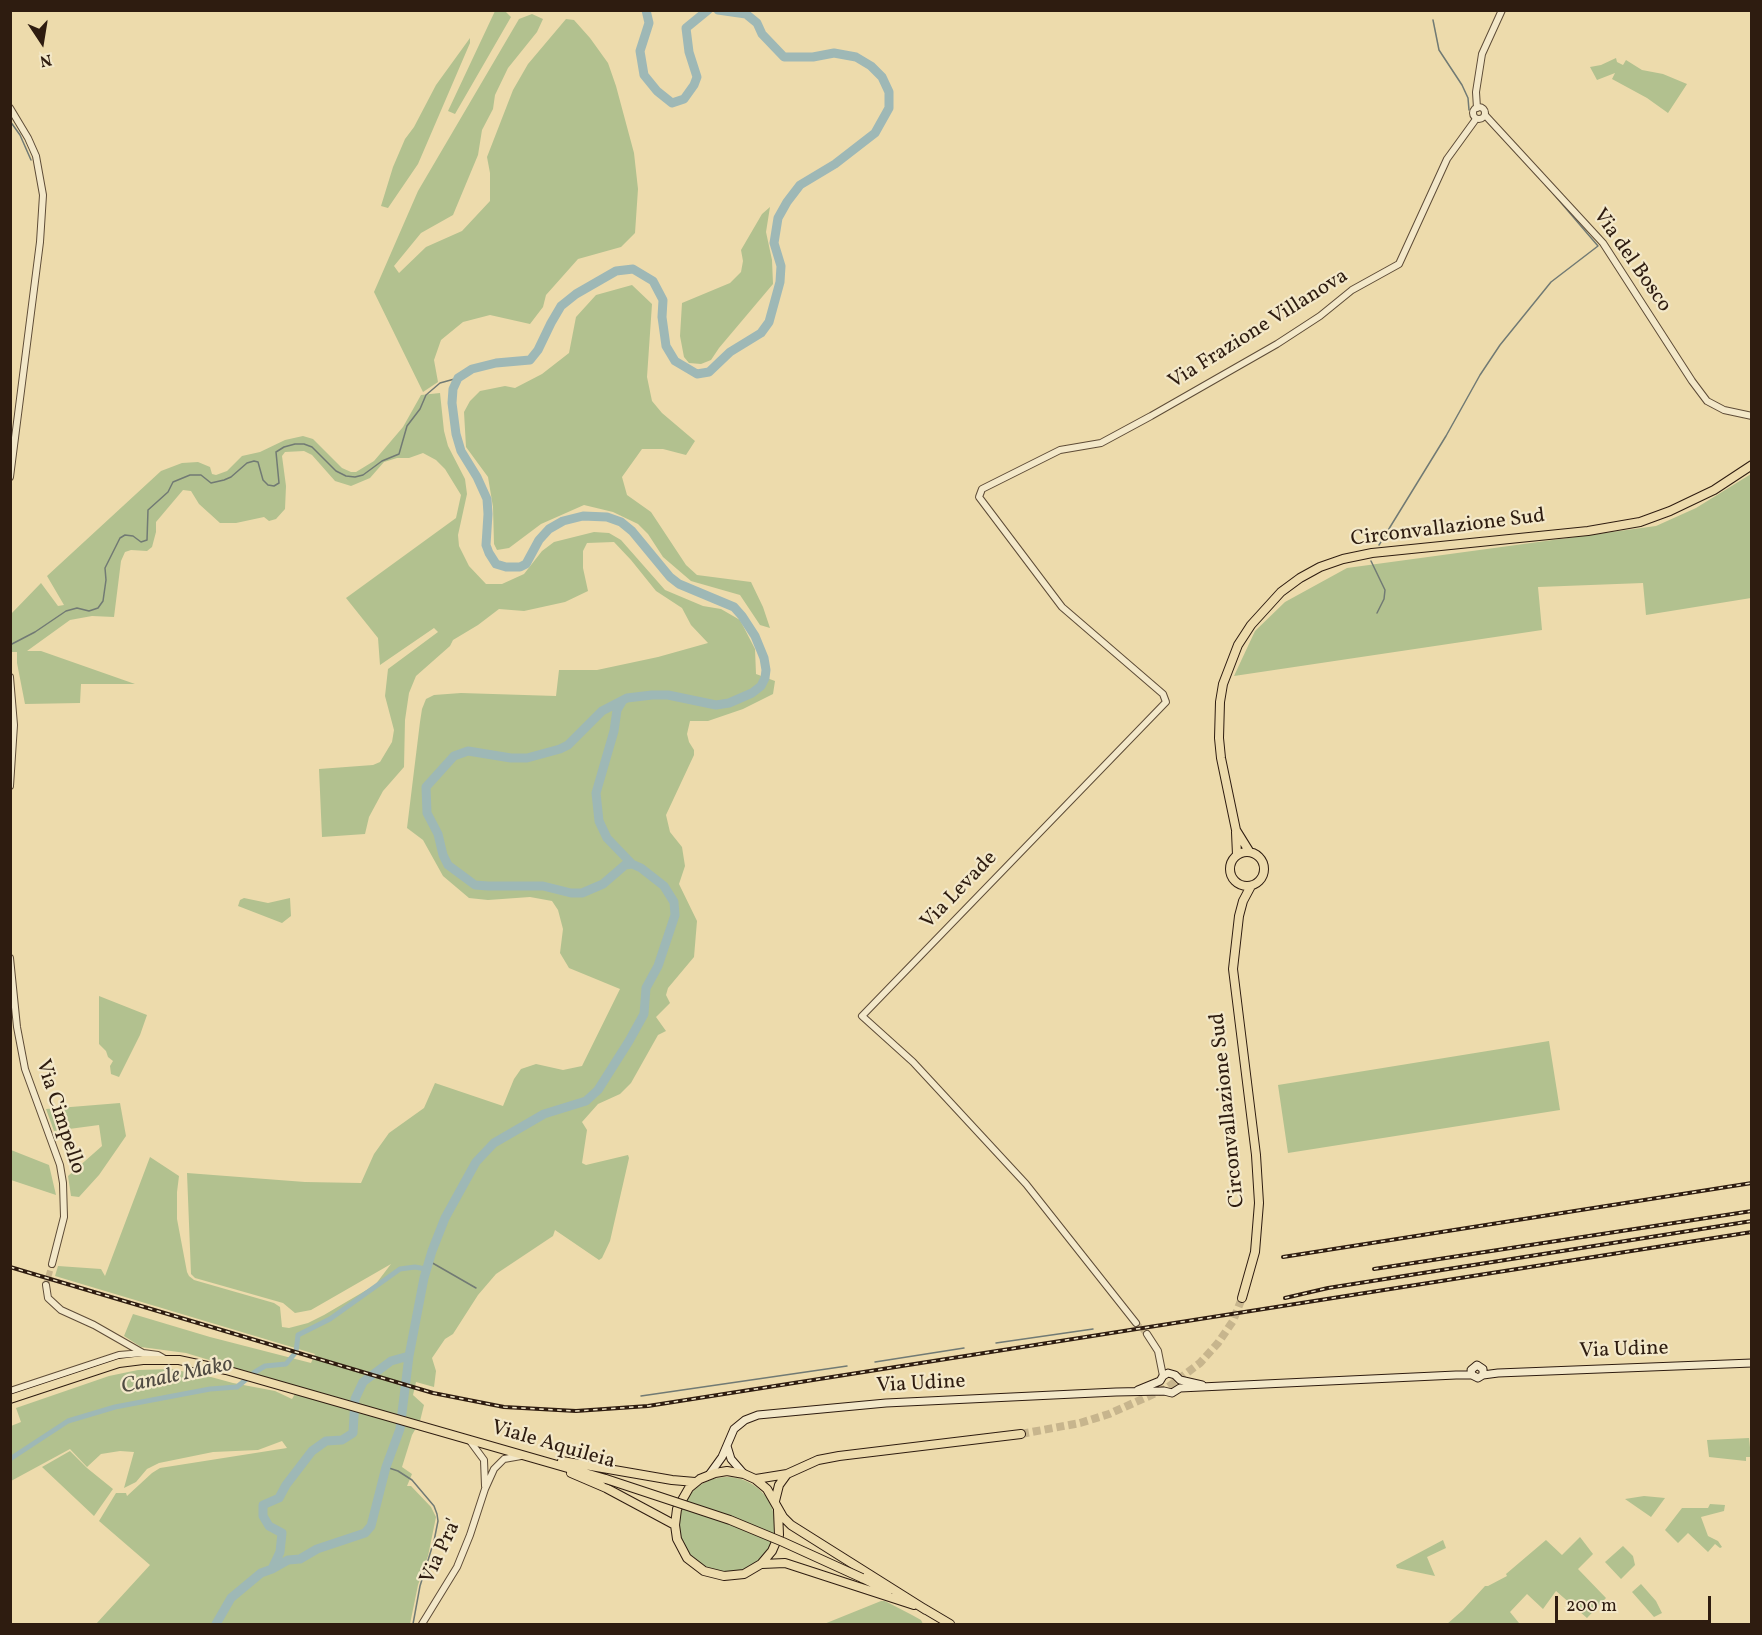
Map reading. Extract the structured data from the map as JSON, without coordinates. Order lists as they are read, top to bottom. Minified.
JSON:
{"streets":{"main road":["Circonvallazione Sud","Via Udine","Viale Aquileia"],"street":["Via del Bosco","Via Frazione Villanova","Via Levade","Via Cimpello","Via Pra'"]},"crossings":[["Via del Bosco","Via Frazione Villanova"],["Via Frazione Villanova","Via Levade"],["Viale Aquileia","Via Pra'"]],"water":["Canale Mako"],"scale_bar":"200 m","north":"bottom"}
